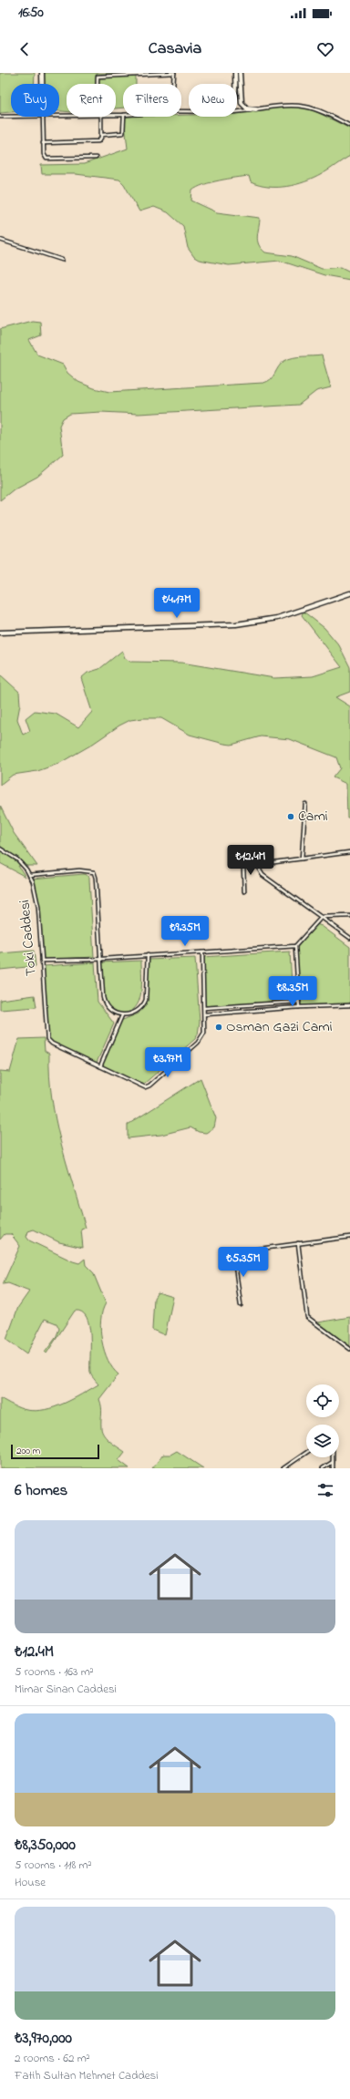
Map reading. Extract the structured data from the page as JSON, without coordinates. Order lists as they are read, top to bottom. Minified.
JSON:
{"streets":{"street":["Toki Caddesi"]},"places":["Cami","Osman Gazi Cami"],"scale_bar":"200 m","page":{"status":"16:50","header":"Casavia","chip":["Buy","Rent","Filters","New"],"price":["₺4.17M","₺12.4M","₺9.35M","₺8.35M","₺3.97M","₺5.35M"],"scale":"200 m","heading":"6 homes","list":[{"name":"₺12.4M","note":"5 rooms · 163 m² · Mimar Sinan Caddesi"},{"name":"₺8,350,000","note":"5 rooms · 118 m² · House"},{"name":"₺3,970,000","note":"2 rooms · 62 m² · Fatih Sultan Mehmet Caddesi"}]}}
